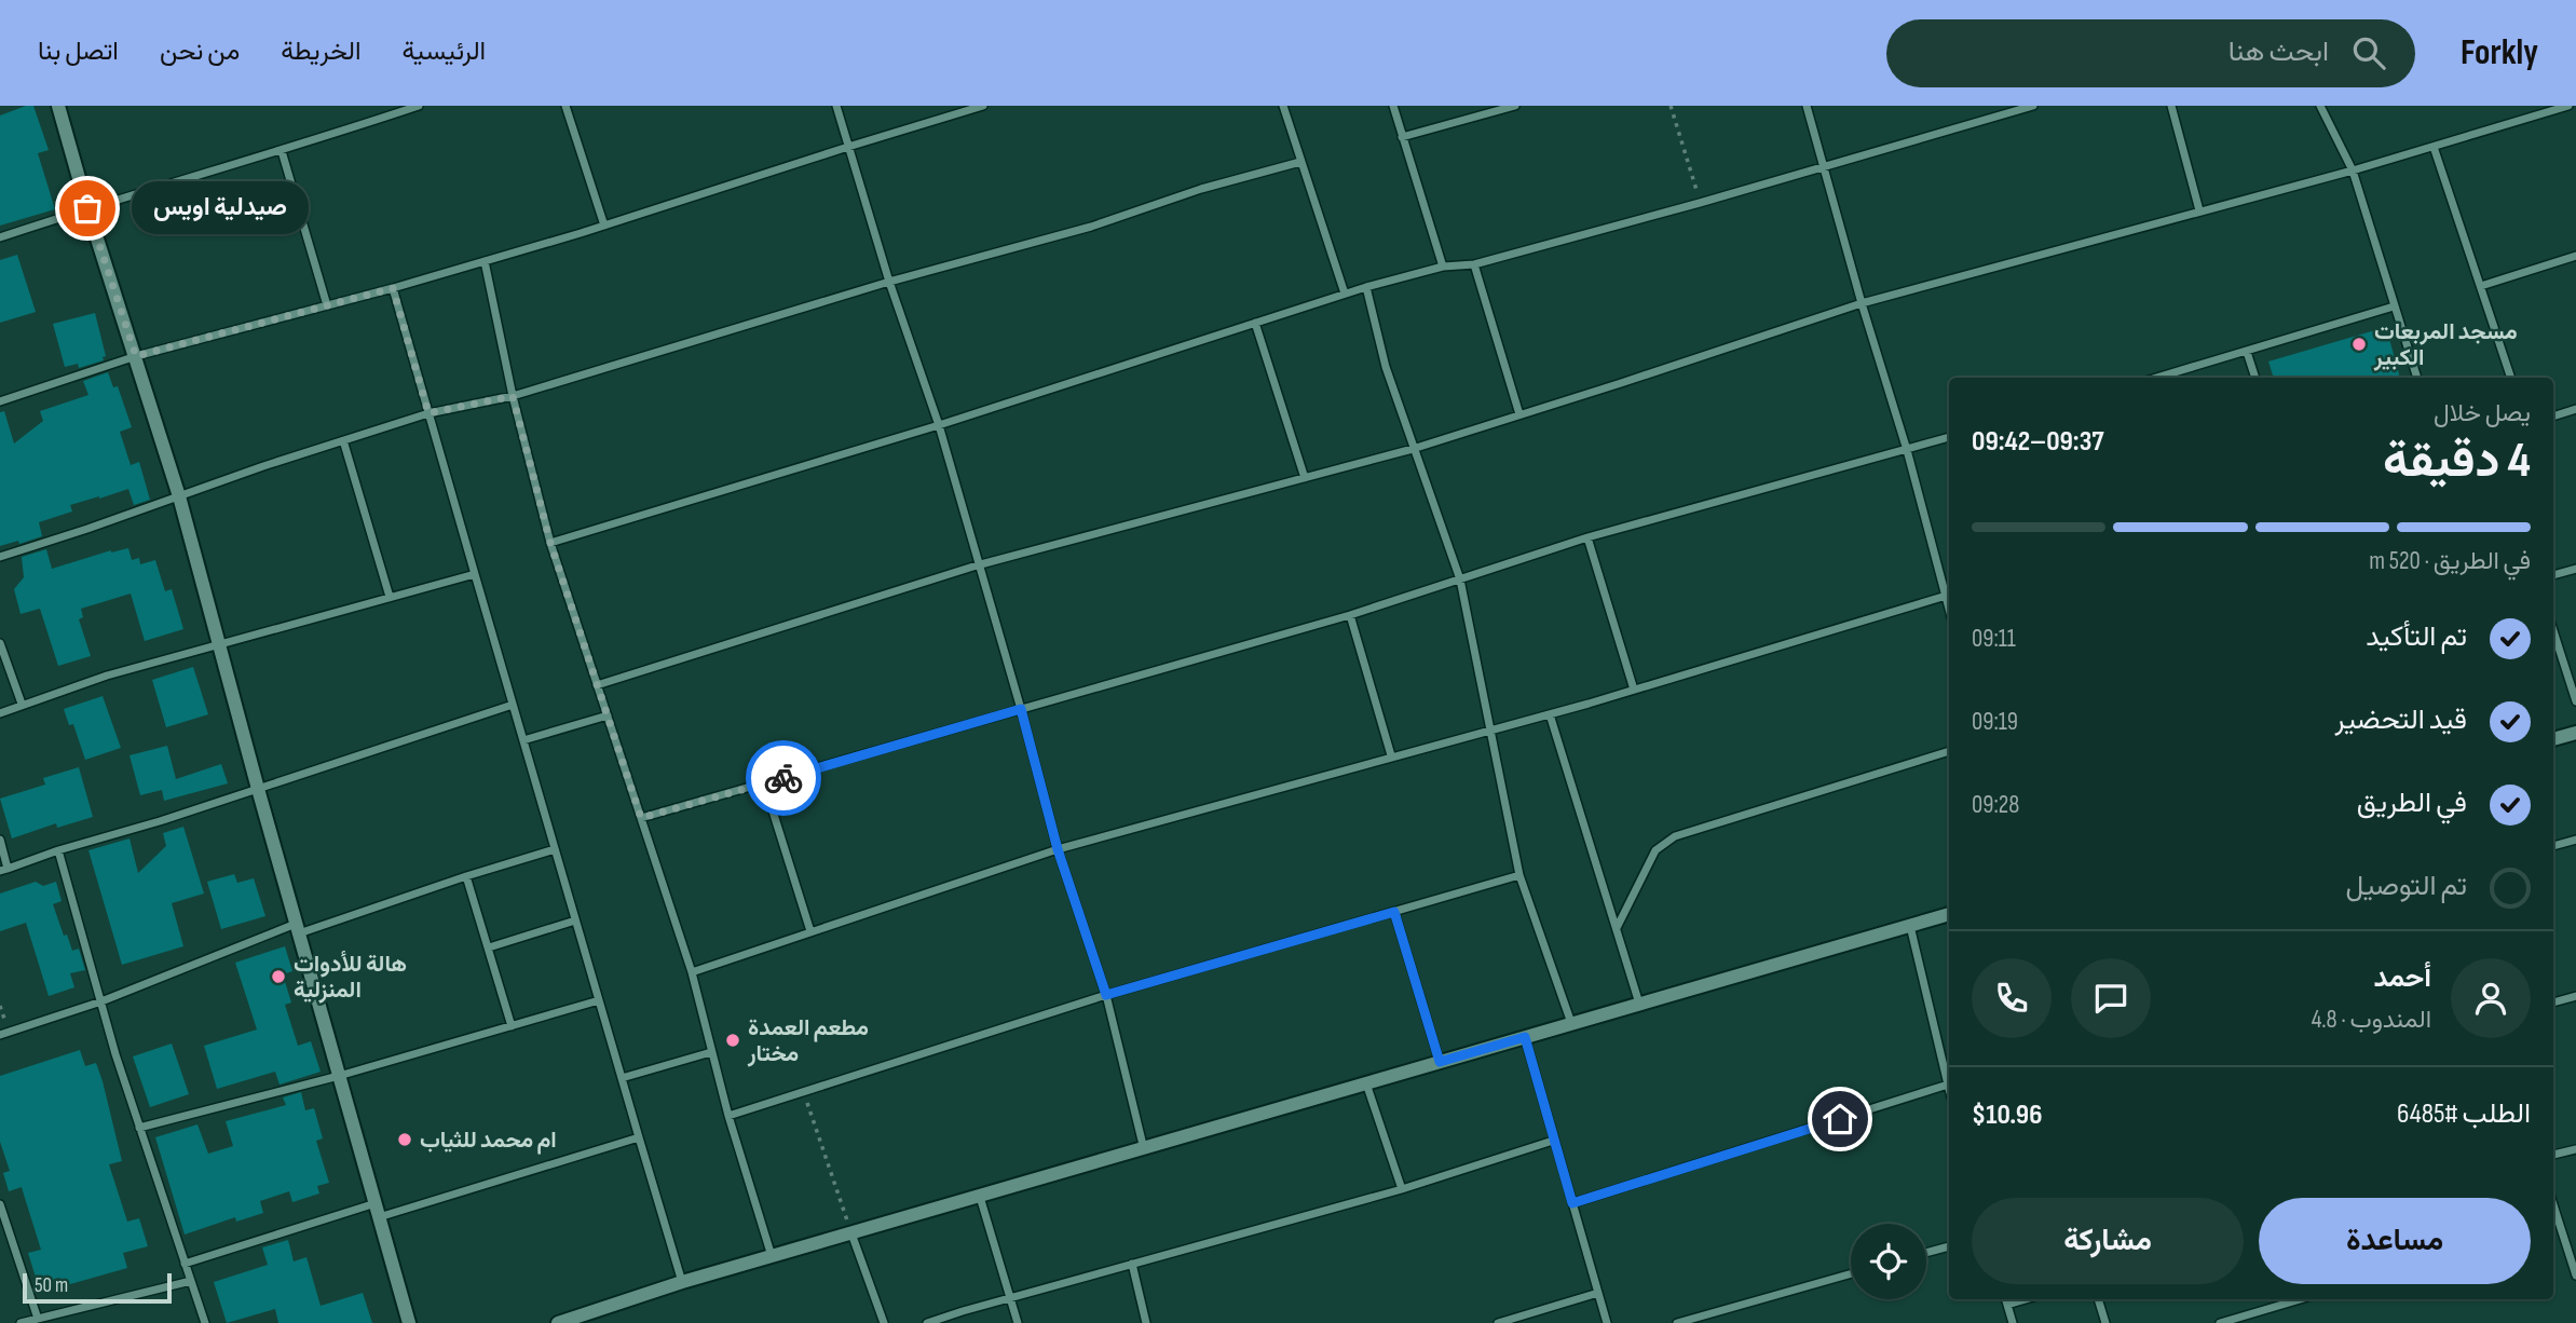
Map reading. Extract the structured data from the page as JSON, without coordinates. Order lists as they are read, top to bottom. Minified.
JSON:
{"places":["صيدلية اويس","مسجد المربعات الكبير","هالة للأدوات المنزلية","مطعم العمدة مختار","ام محمد للثياب"],"scale_bar":"50 m","page":{"header":"Forkly","search":"ابحث هنا","nav":["الرئيسية","الخريطة","من نحن","اتصل بنا"],"bubble":"صيدلية اويس","heading":["4 دقيقة","يصل خلال","09:37–09:42"],"panel":["أحمد","المندوب · 4.8","الطلب #6485","$10.96"],"bar":"في الطريق · 520 m","list":[["تم التأكيد","09:11"],["قيد التحضير","09:19"],["في الطريق","09:28"],"تم التوصيل"],"buttons":["مساعدة","مشاركة"],"scale":"50 m"}}
